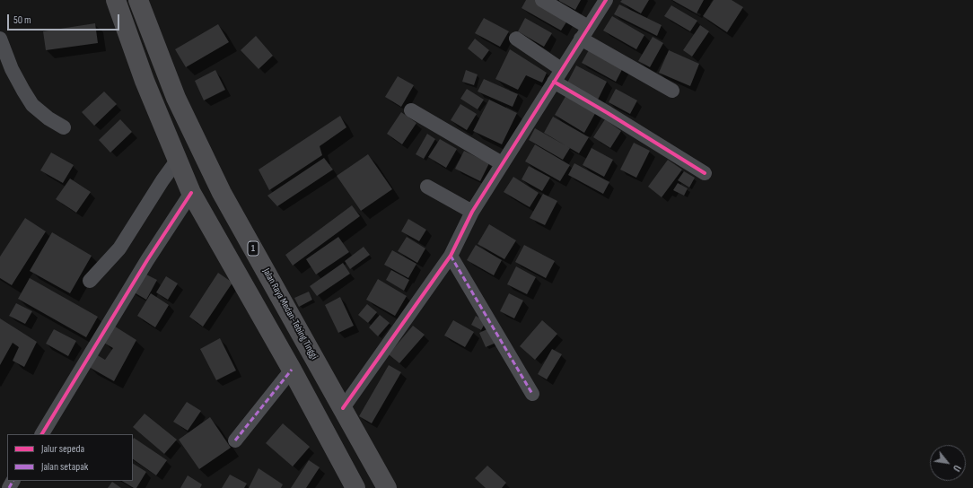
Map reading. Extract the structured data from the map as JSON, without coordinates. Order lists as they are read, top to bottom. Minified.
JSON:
{"streets":{"highway":["1","Jalan Raya Medan-Tebing Tinggi"]},"legend":["Jalur sepeda","Jalan setapak"],"scale_bar":"50 m","north":"bottom right"}
